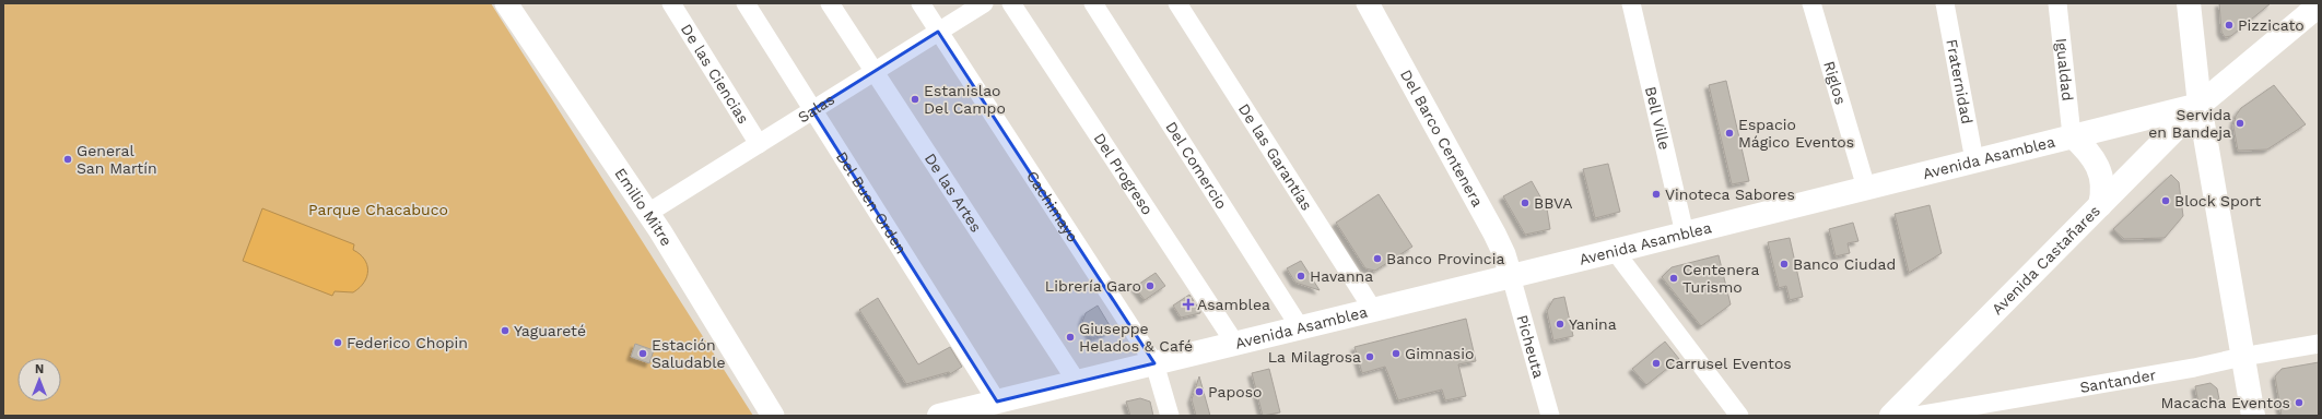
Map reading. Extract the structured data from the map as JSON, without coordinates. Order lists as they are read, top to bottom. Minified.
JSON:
{"streets":{"main road":["Avenida Asamblea","Avenida Castañares"],"street":["Igualdad","De las Ciencias","Fraternidad","Riglos","Salas","Bell Ville","Del Barco Centenera","De las Garantías","Del Comercio","Del Progreso","De las Artes","Del Buen Orden","Cachimayo","Emilio Mitre","Picheuta","Santander"]},"crossings":[["Igualdad","Avenida Asamblea"],["De las Ciencias","Salas"],["Fraternidad","Avenida Asamblea"],["Riglos","Avenida Asamblea"],["Salas","De las Artes"],["Salas","Del Buen Orden"],["Salas","Cachimayo"],["Salas","Emilio Mitre"],["Bell Ville","Avenida Asamblea"],["Del Barco Centenera","Avenida Asamblea"],["Del Barco Centenera","Picheuta"],["De las Garantías","Avenida Asamblea"],["Avenida Asamblea","Del Comercio"],["Avenida Asamblea","Del Progreso"],["Avenida Asamblea","De las Artes"],["Avenida Asamblea","Del Buen Orden"],["Avenida Asamblea","Cachimayo"],["Avenida Asamblea","Avenida Castañares"],["Avenida Asamblea","Picheuta"]],"parks":["Parque Chacabuco"],"places":{"other":["Pizzicato","Estanislao Del Campo","Servida en Bandeja","Espacio Mágico Eventos","General San Martín","Vinoteca Sabores","Block Sport","BBVA","Banco Provincia","Banco Ciudad","Havanna","Centenera Turismo","Librería Garo","Yanina","Yaguareté","Giuseppe Helados & Café","Federico Chopin","Estación Saludable","Gimnasio","La Milagrosa","Carrusel Eventos","Paposo","Macacha Eventos"],"health":["Asamblea"]},"north":"top"}
